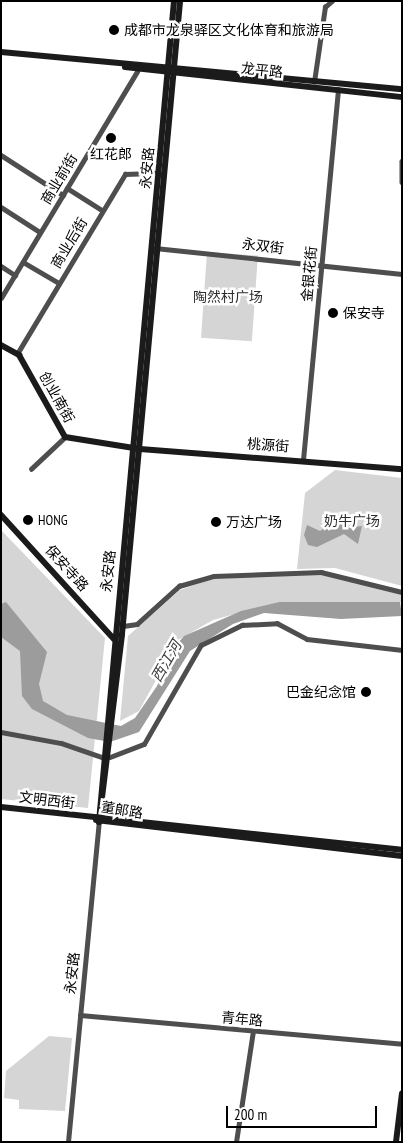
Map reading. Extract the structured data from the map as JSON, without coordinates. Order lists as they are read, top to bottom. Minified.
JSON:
{"streets":{"street":["龙平路","永安路","商业前街","商业后街","永双街","金银花街","创业南街","桃源街","保安寺路","文明西街","董郞路","青年路"]},"crossings":[["龙平路","永安路"],["龙平路","商业前街"],["龙平路","金银花街"],["永安路","商业后街"],["永安路","永双街"],["永安路","创业南街"],["永安路","桃源街"],["永安路","保安寺路"],["永安路","文明西街"],["永安路","董郞路"],["永安路","青年路"],["商业后街","创业南街"],["永双街","金银花街"],["金银花街","桃源街"],["创业南街","桃源街"],["文明西街","董郞路"]],"water":["西江河"],"parks":["陶然村广场","奶牛广场"],"places":["成都市龙泉驿区文化体育和旅游局","红花郎","保安寺","HONG","万达广场","巴金纪念馆"],"scale_bar":"200 m"}
